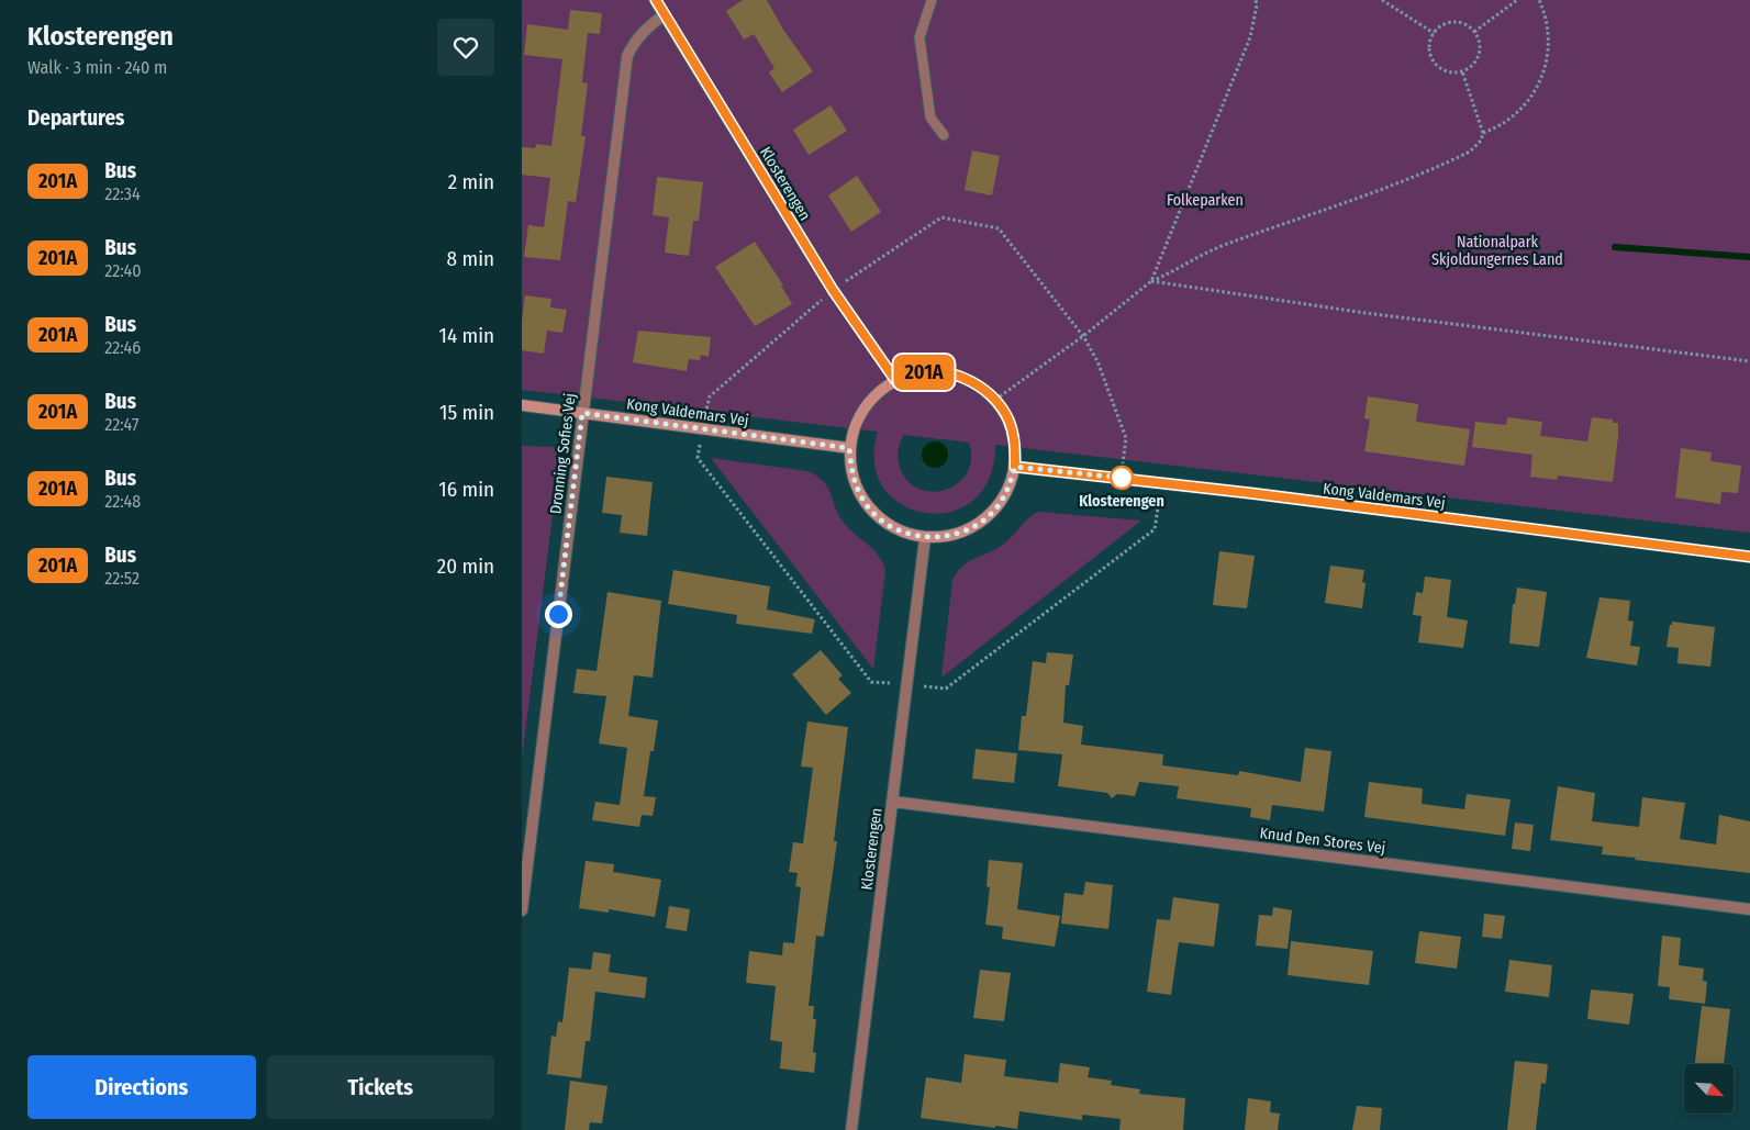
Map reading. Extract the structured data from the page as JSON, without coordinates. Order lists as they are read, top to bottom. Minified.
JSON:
{"streets":{"main road":["Kong Valdemars Vej"],"street":["Klosterengen","Dronning Sofies Vej","Knud Den Stores Vej"]},"crossings":[["Klosterengen","Kong Valdemars Vej"],["Klosterengen","Dronning Sofies Vej"],["Klosterengen","Knud Den Stores Vej"],["Kong Valdemars Vej","Dronning Sofies Vej"]],"parks":["Folkeparken","Nationalpark Skjoldungernes Land"],"places":["Klosterengen"],"lines":["bus line 201A"],"north":"bottom right","page":{"heading":[["Klosterengen","Walk · 3 min · 240 m"],"Departures"],"on_map":"201A","list":[{"mark":"201A","name":"Bus","note":"22:34","value":"2 min"},{"mark":"201A","name":"Bus","note":"22:40","value":"8 min"},{"mark":"201A","name":"Bus","note":"22:46","value":"14 min"},{"mark":"201A","name":"Bus","note":"22:47","value":"15 min"},{"mark":"201A","name":"Bus","note":"22:48","value":"16 min"},{"mark":"201A","name":"Bus","note":"22:52","value":"20 min"}],"buttons":["Directions","Tickets"]}}
